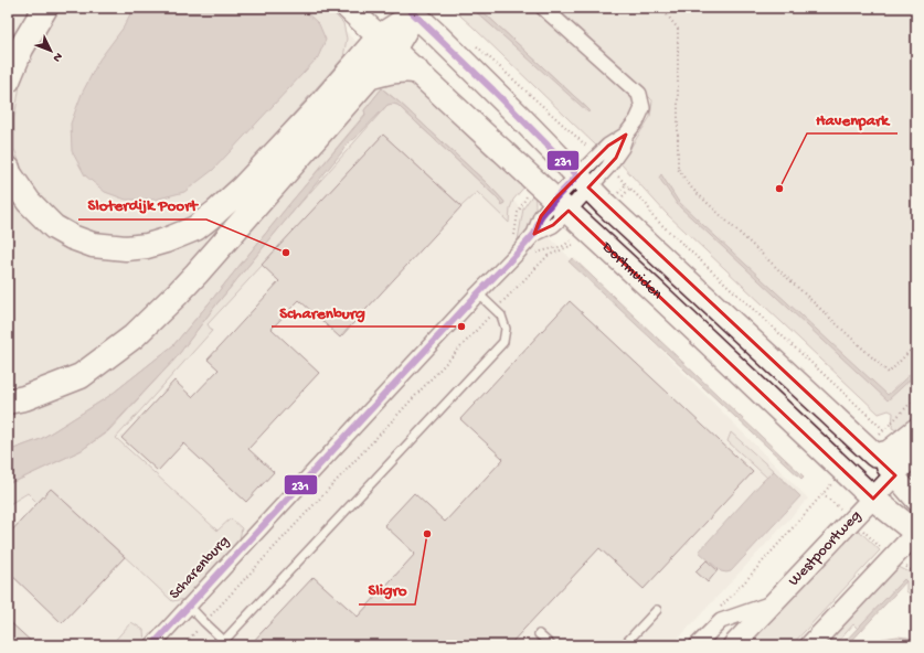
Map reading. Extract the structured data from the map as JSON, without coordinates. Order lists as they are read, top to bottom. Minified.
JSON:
{"streets":{"main road":["Dortmuiden","Westpoortweg"],"street":["Scharenburg"]},"crossings":[["Dortmuiden","Westpoortweg"],["Dortmuiden","Scharenburg"]],"places":["Havenpark","Sloterdijk Poort","Scharenburg","Sligro"],"lines":["transit line 231"],"north":"bottom right"}
